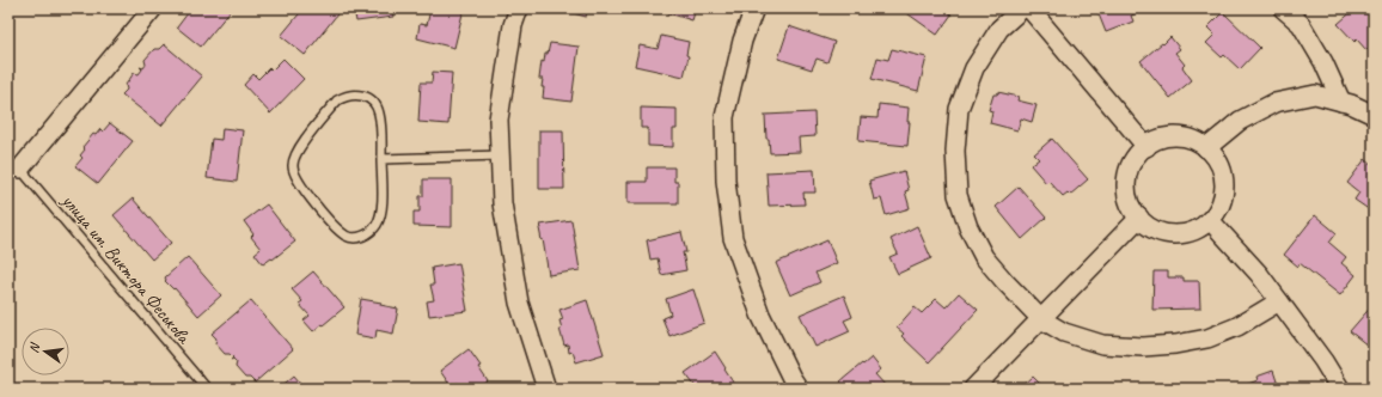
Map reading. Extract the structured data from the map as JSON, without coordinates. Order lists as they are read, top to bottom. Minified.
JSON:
{"streets":{"lane":["улица им. Виктора Феськова"]},"north":"left"}
